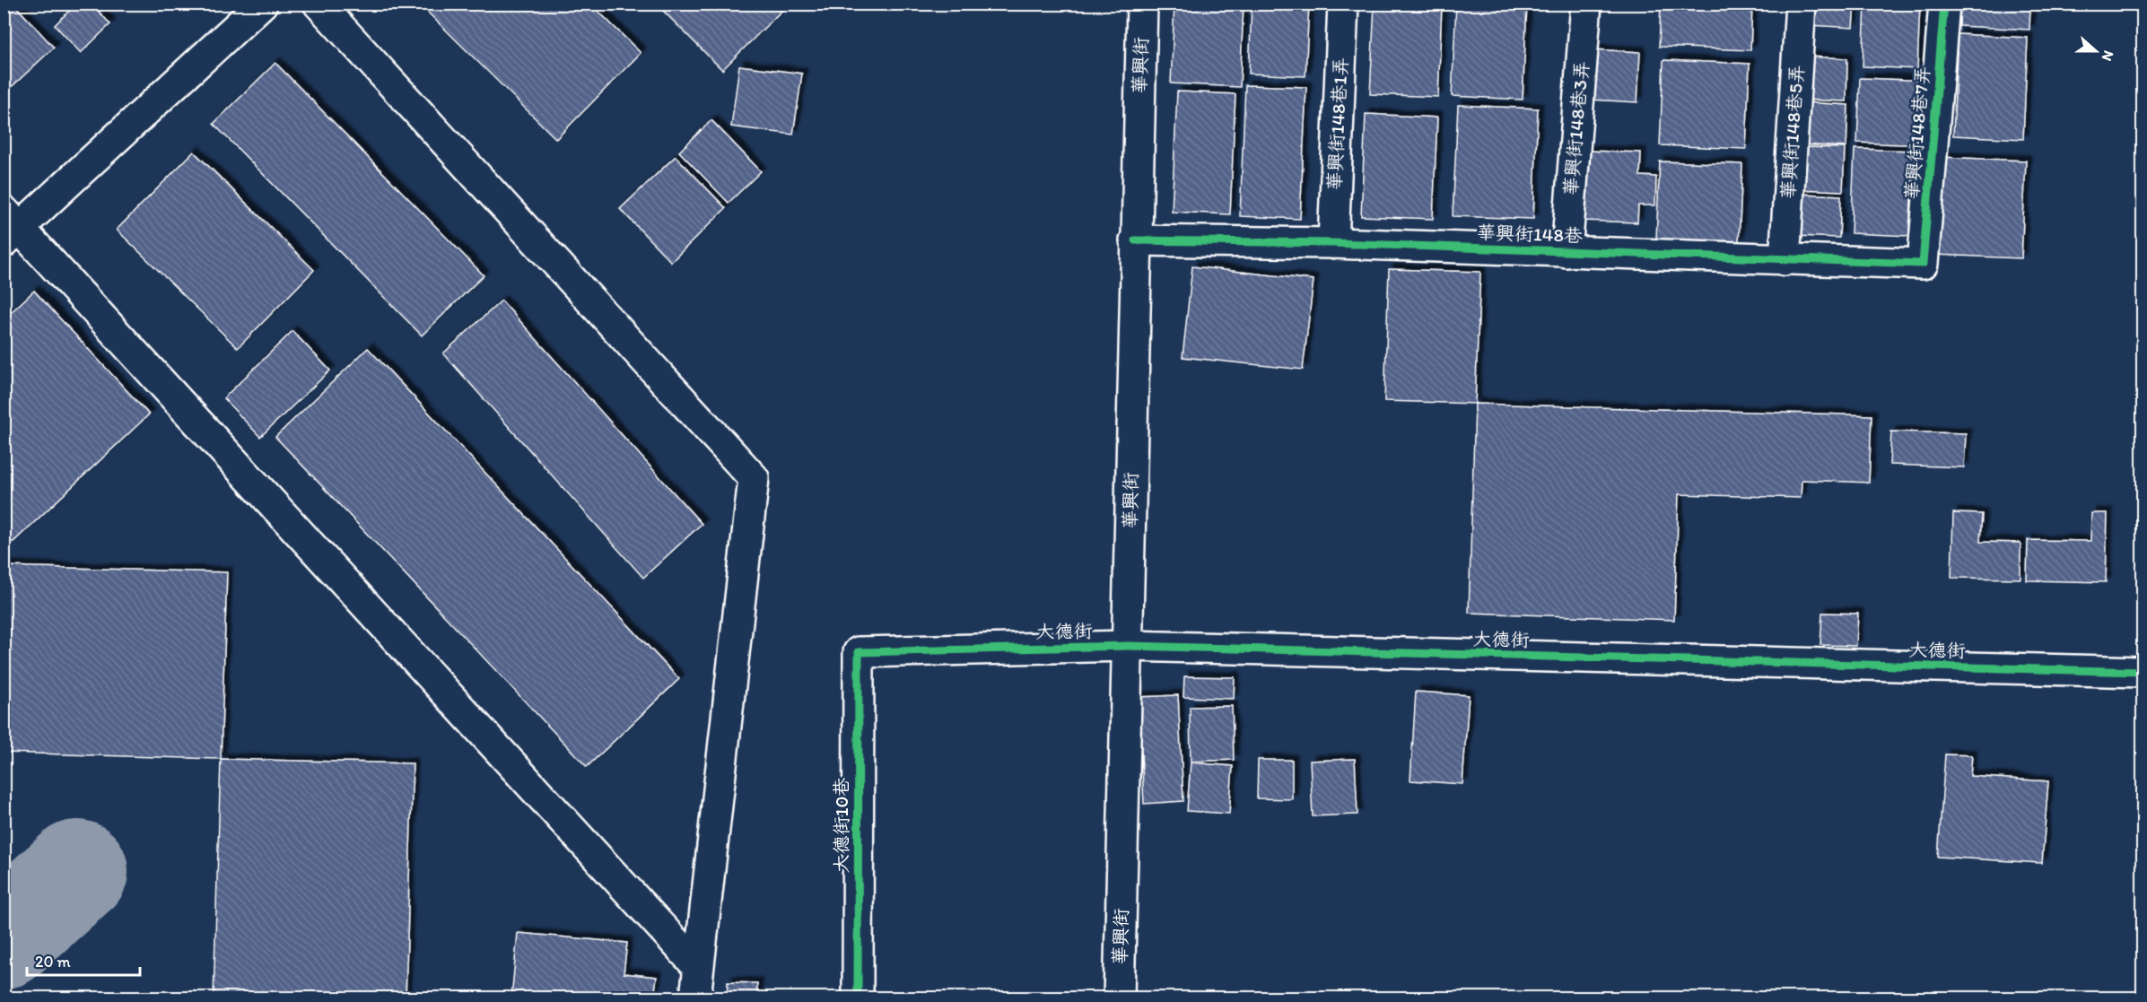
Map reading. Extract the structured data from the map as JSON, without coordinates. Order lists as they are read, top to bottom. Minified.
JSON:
{"streets":{"street":["華興街","華興街148巷1弄","華興街148巷3弄","華興街148巷5弄","華興街148巷7弄","華興街148巷","大德街","大德街10巷"]},"crossings":[["華興街","華興街148巷"],["華興街","大德街"],["華興街148巷1弄","華興街148巷"],["華興街148巷3弄","華興街148巷"],["華興街148巷5弄","華興街148巷"],["華興街148巷7弄","華興街148巷"],["大德街","大德街10巷"]],"scale_bar":"20 m","north":"right"}
